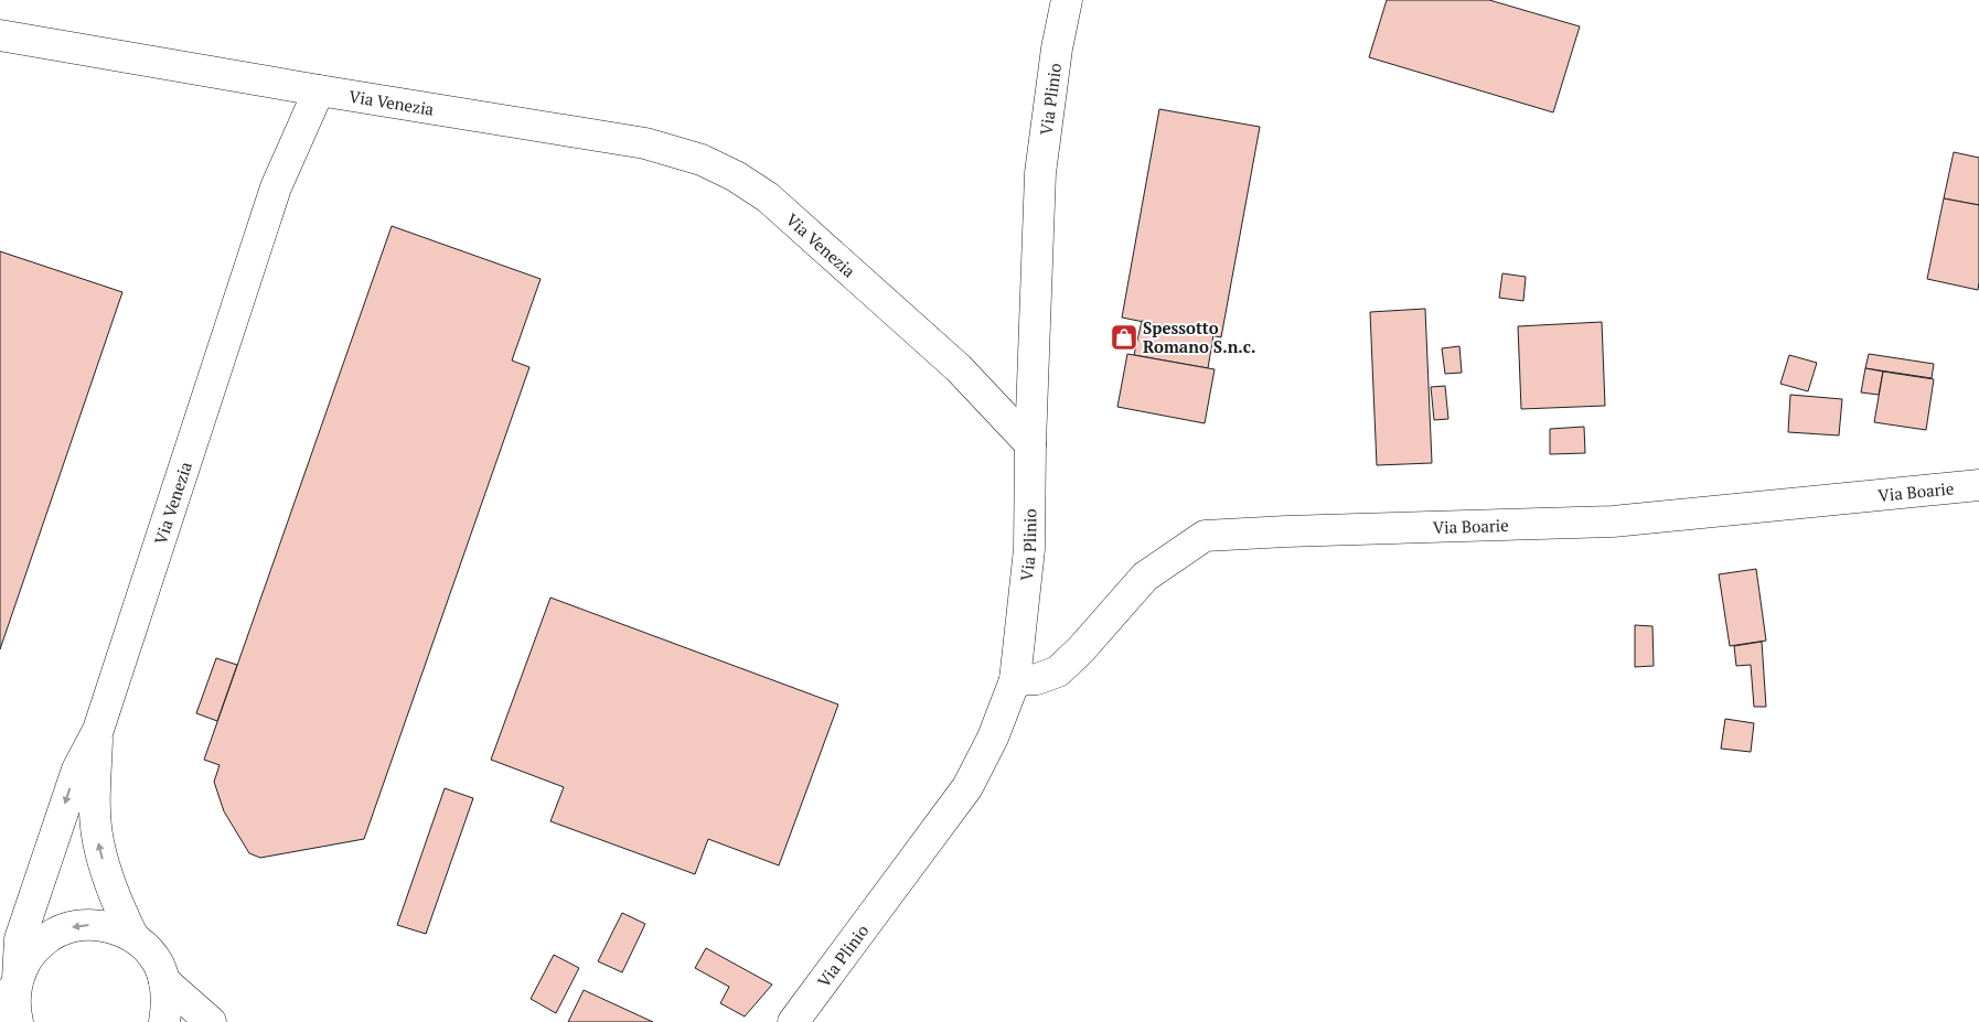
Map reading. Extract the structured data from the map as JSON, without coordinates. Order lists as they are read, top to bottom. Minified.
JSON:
{"streets":{"street":["Via Plinio","Via Venezia","Via Boarie"]},"crossings":[["Via Plinio","Via Venezia"],["Via Plinio","Via Boarie"]],"places":{"shop":["Spessotto Romano S.n.c."]}}
